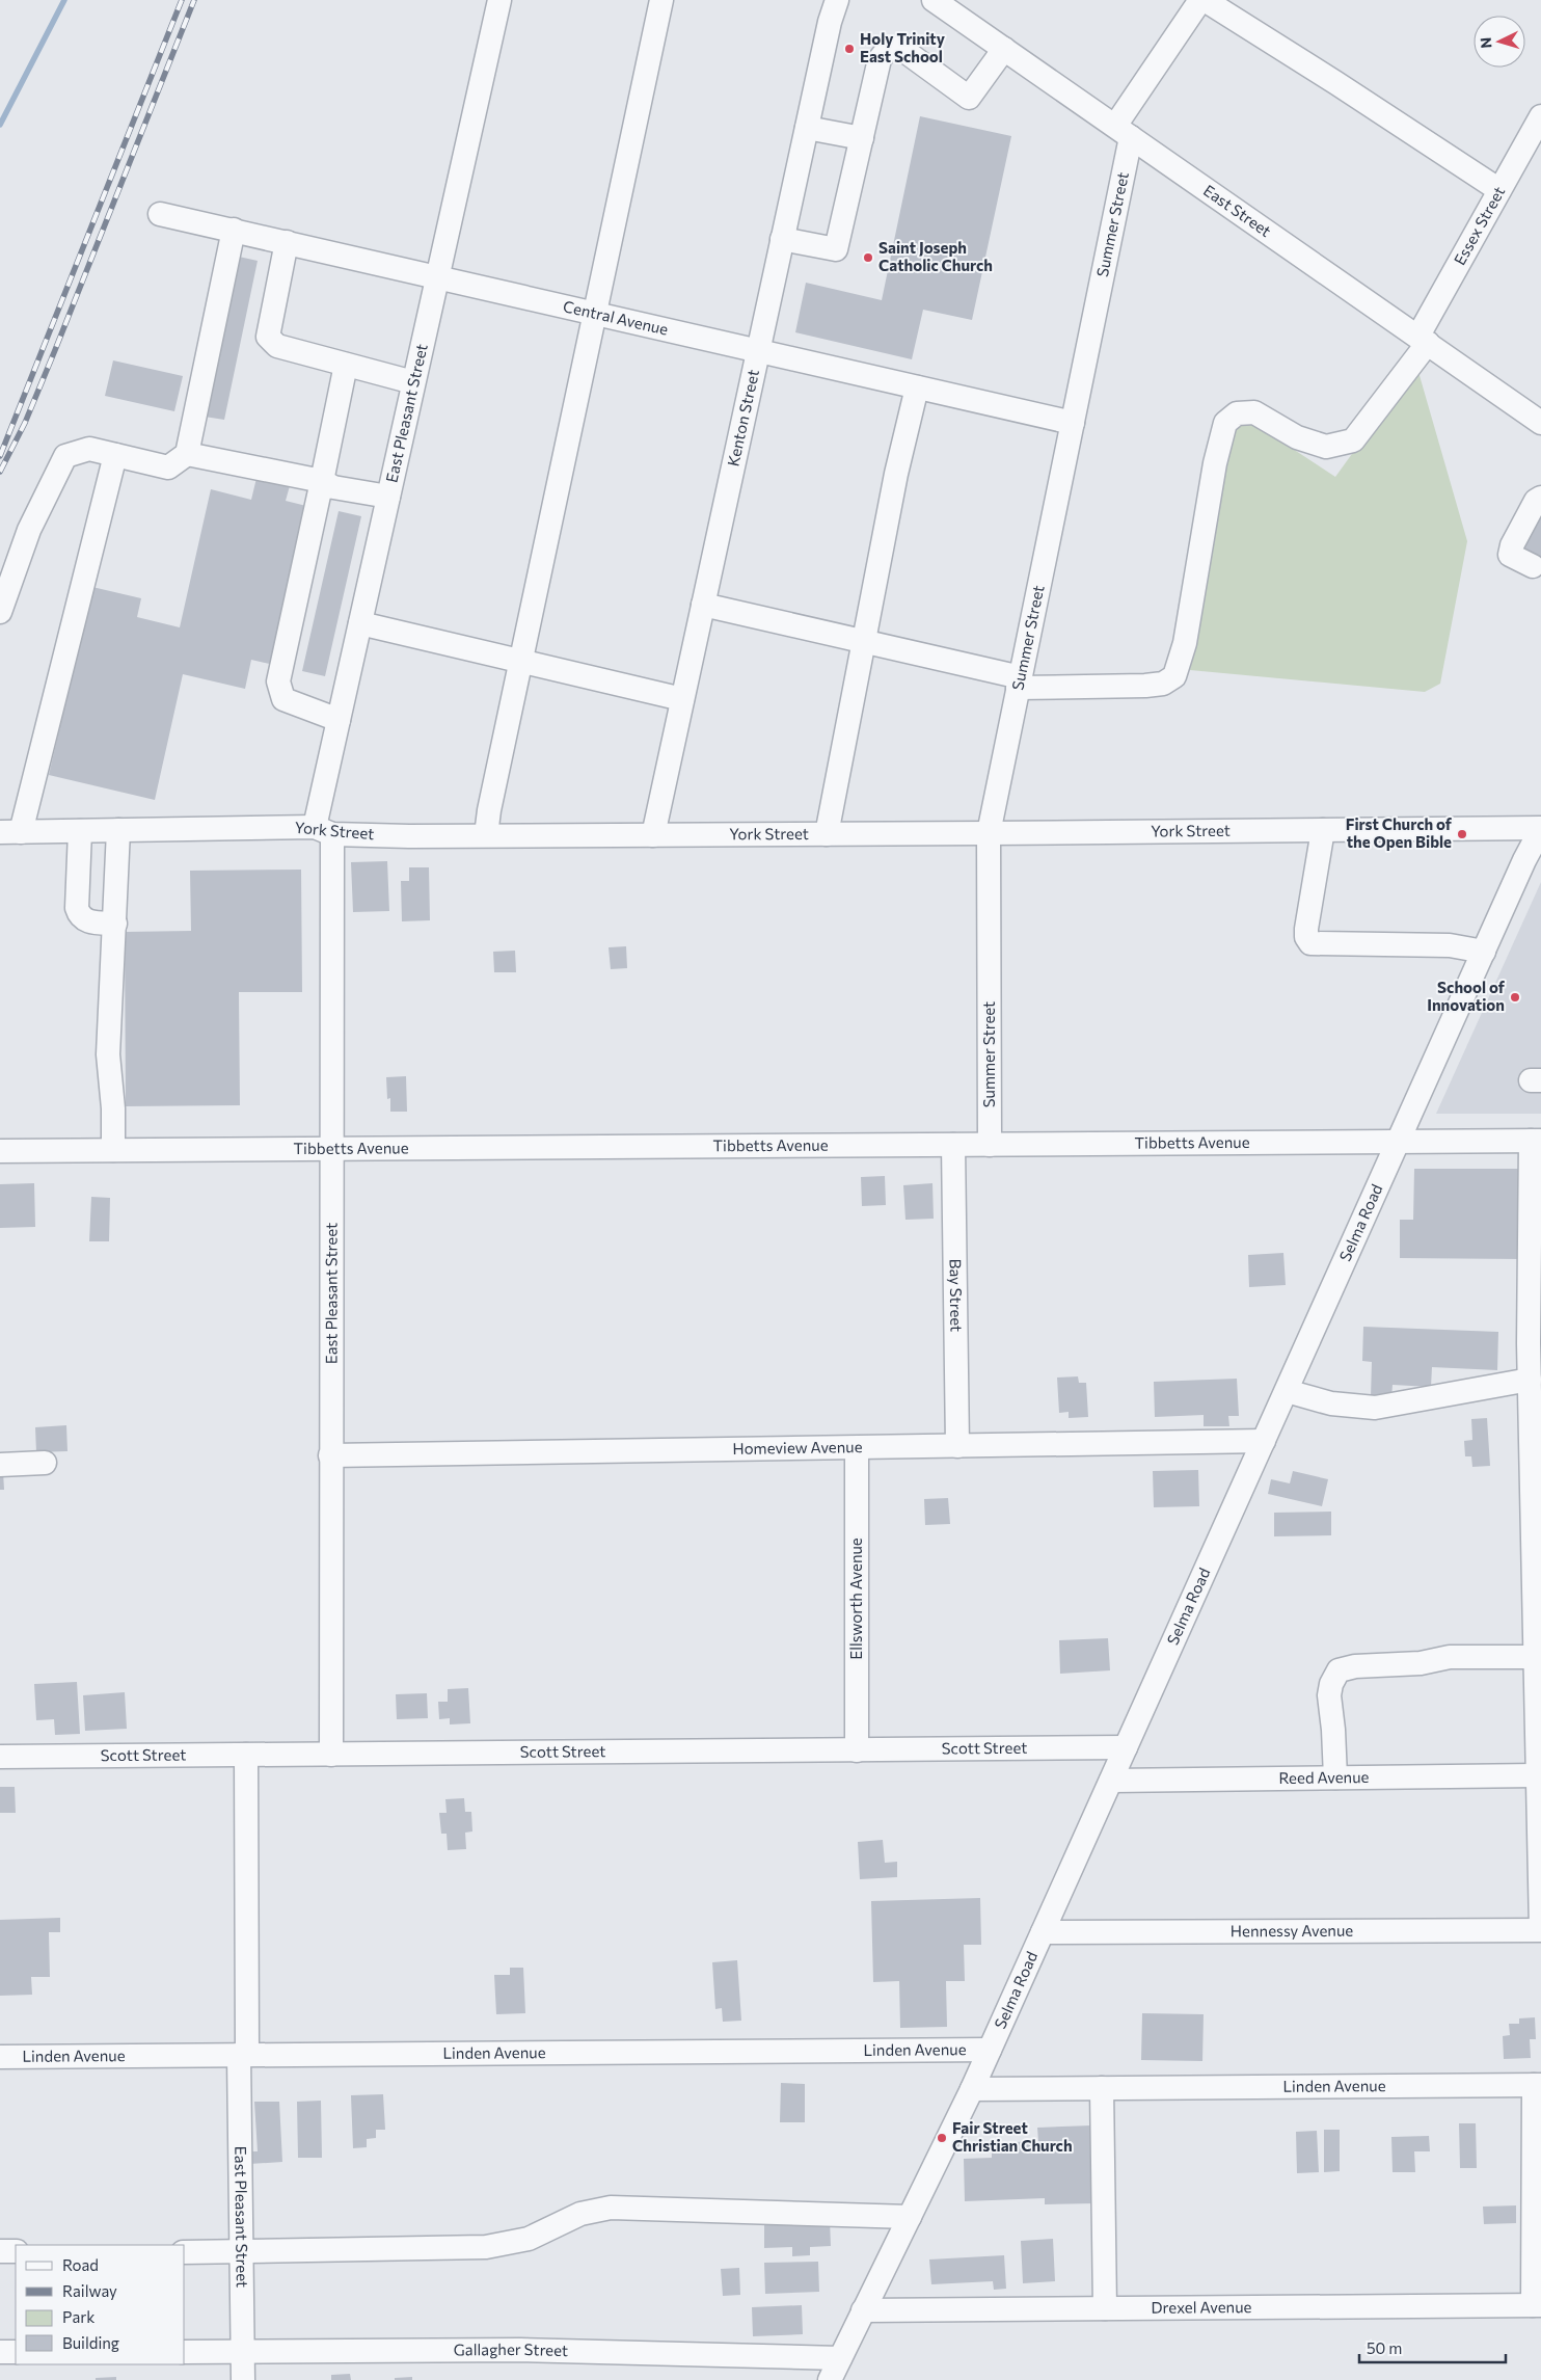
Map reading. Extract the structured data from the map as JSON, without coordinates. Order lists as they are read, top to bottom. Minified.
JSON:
{"streets":{"street":["East Street","Summer Street","Essex Street","Central Avenue","East Pleasant Street","Kenton Street","York Street","Tibbetts Avenue","Selma Road","Bay Street","Homeview Avenue","Ellsworth Avenue","Scott Street","Reed Avenue","Hennessy Avenue","Linden Avenue","Drexel Avenue","Gallagher Street"]},"crossings":[["East Street","Summer Street"],["East Street","Essex Street"],["Summer Street","Essex Street"],["Summer Street","Central Avenue"],["Summer Street","York Street"],["Summer Street","Tibbetts Avenue"],["Central Avenue","East Pleasant Street"],["Central Avenue","Kenton Street"],["East Pleasant Street","York Street"],["East Pleasant Street","Tibbetts Avenue"],["East Pleasant Street","Homeview Avenue"],["East Pleasant Street","Scott Street"],["East Pleasant Street","Linden Avenue"],["East Pleasant Street","Gallagher Street"],["Kenton Street","York Street"],["York Street","Selma Road"],["Tibbetts Avenue","Selma Road"],["Tibbetts Avenue","Bay Street"],["Selma Road","Homeview Avenue"],["Selma Road","Scott Street"],["Selma Road","Reed Avenue"],["Selma Road","Hennessy Avenue"],["Selma Road","Linden Avenue"],["Selma Road","Drexel Avenue"],["Selma Road","Gallagher Street"],["Bay Street","Homeview Avenue"],["Homeview Avenue","Ellsworth Avenue"],["Ellsworth Avenue","Scott Street"]],"places":["Holy Trinity East School","Saint Joseph Catholic Church","First Church of the Open Bible","School of Innovation","Fair Street Christian Church"],"legend":["Road","Railway","Park","Building"],"scale_bar":"50 m","north":"left"}
